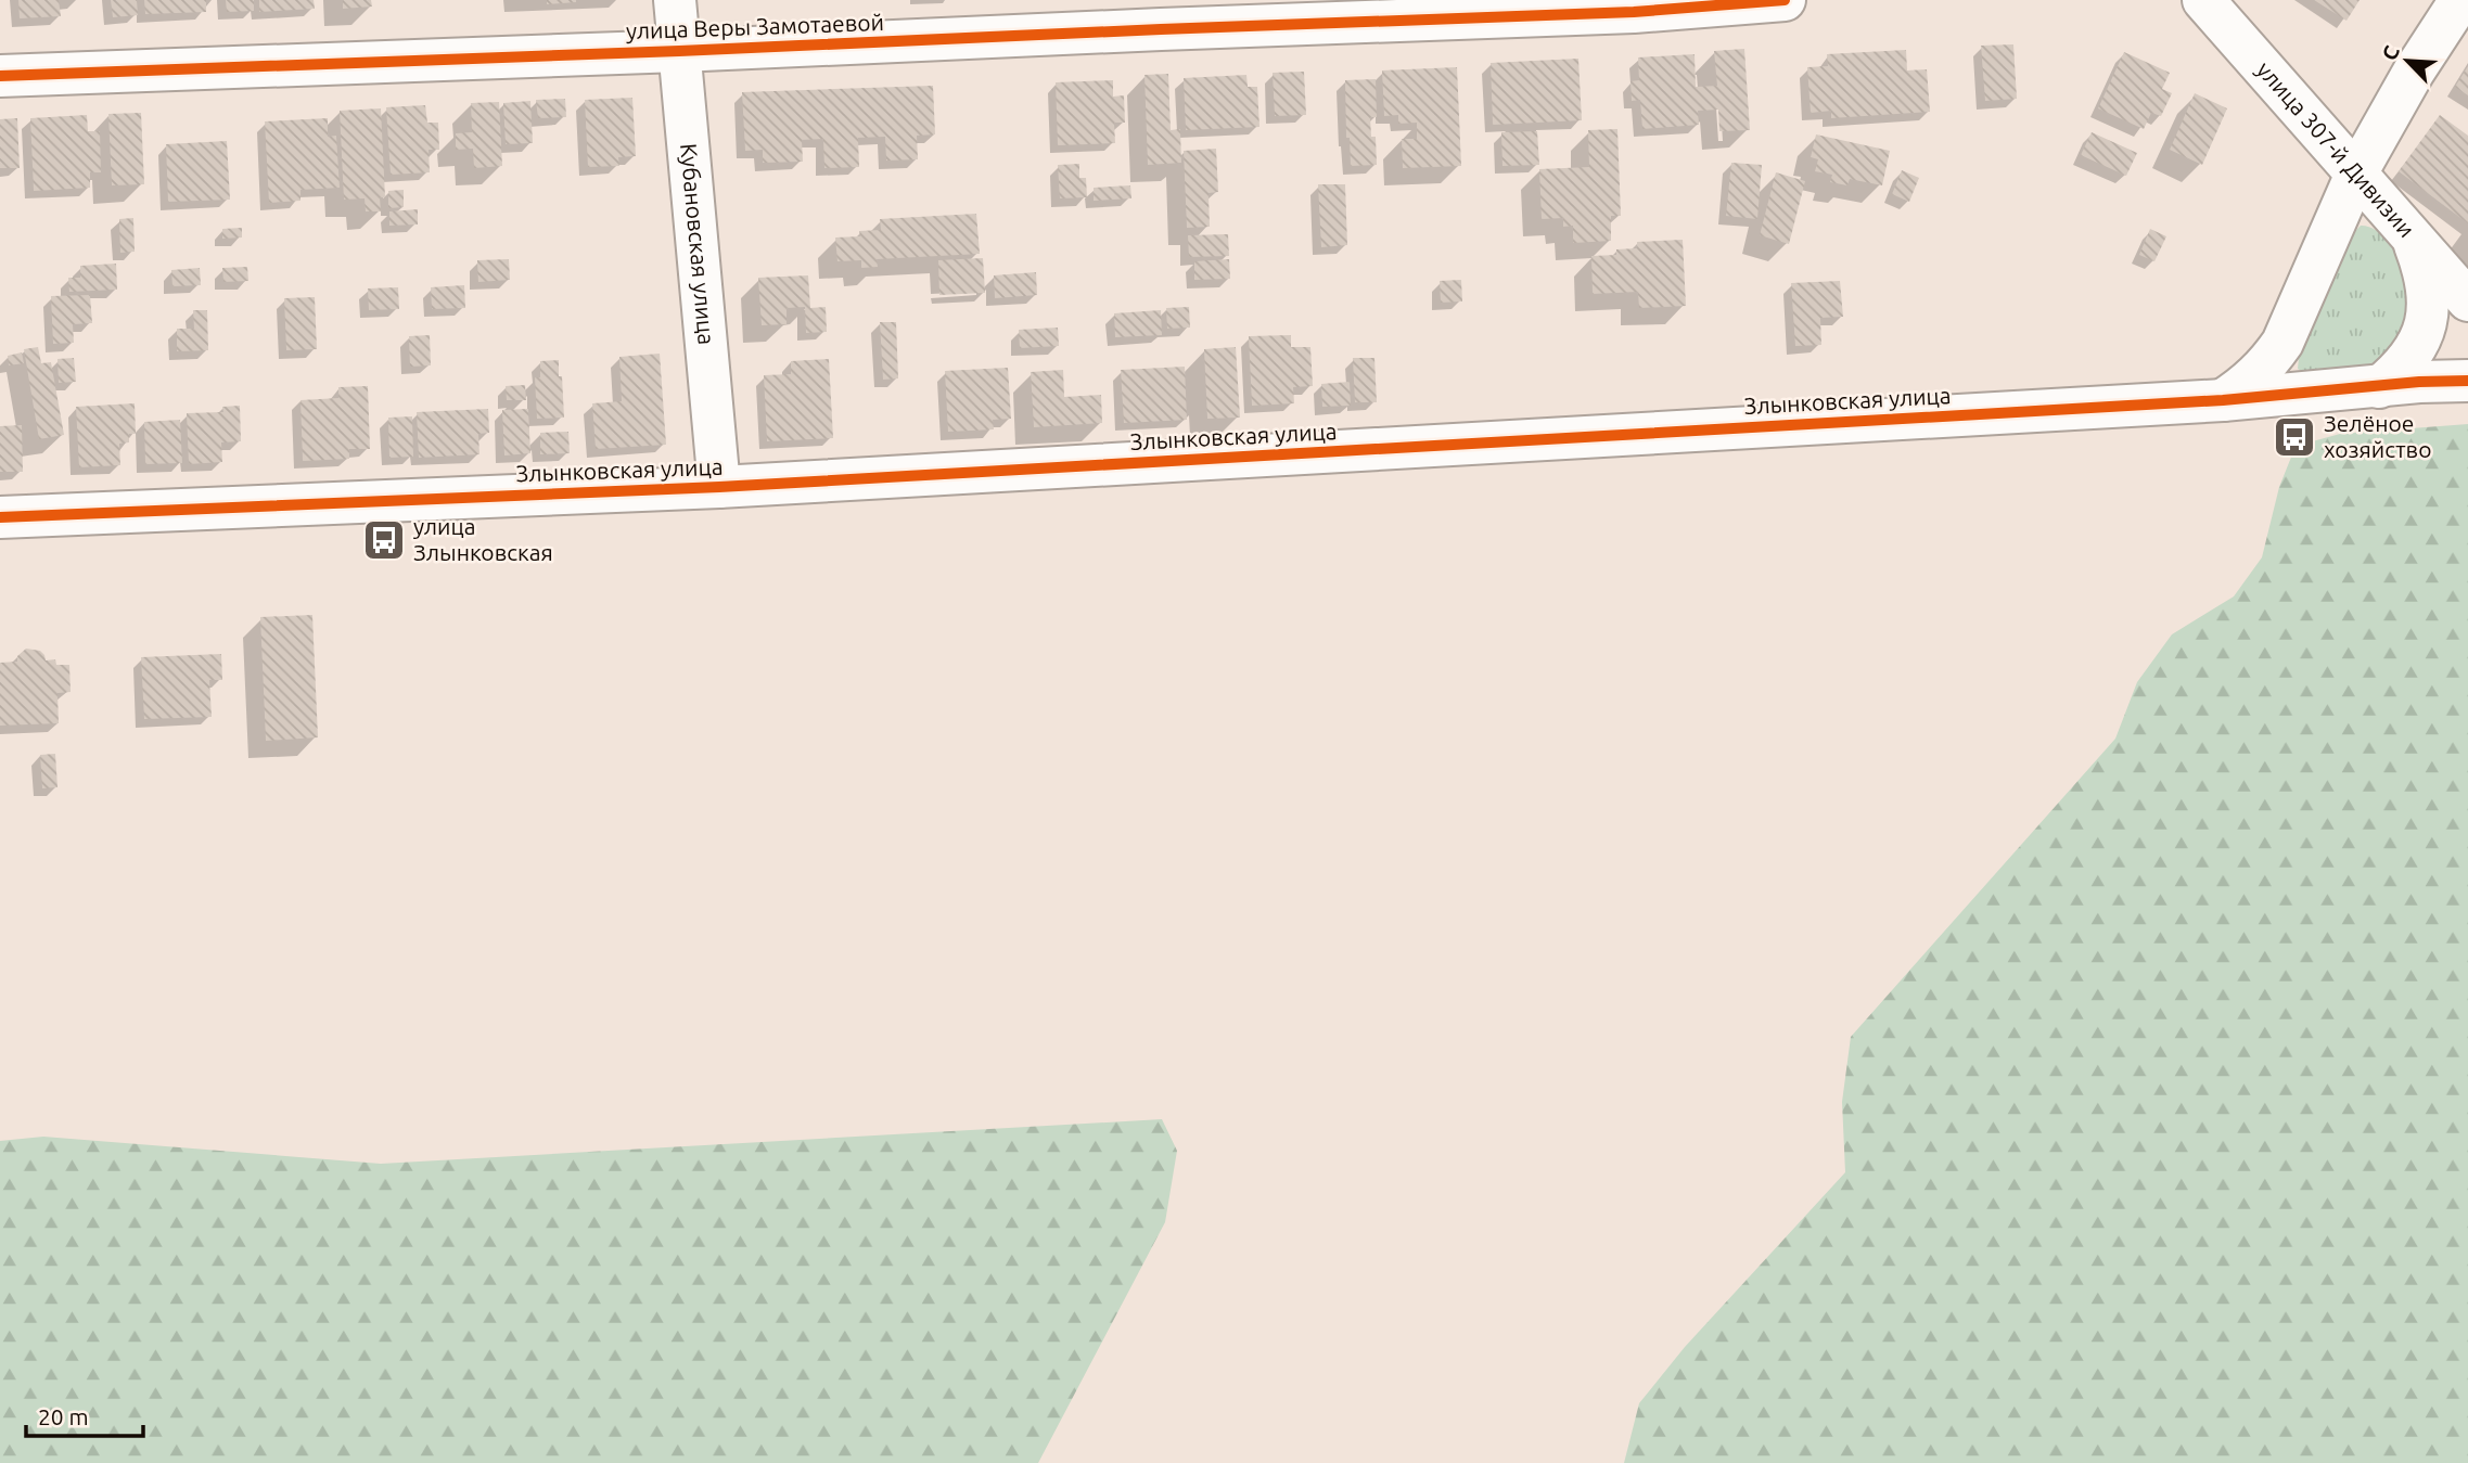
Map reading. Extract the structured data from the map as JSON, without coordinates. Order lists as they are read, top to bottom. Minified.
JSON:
{"streets":{"street":["улица Веры Замотаевой","улица 307-й Дивизии","Кубановская улица","Злынковская улица"]},"crossings":[["улица Веры Замотаевой","Кубановская улица"],["Кубановская улица","Злынковская улица"]],"places":{"bus stop":["Зелёное хозяйство","улица Злынковская"]},"scale_bar":"20 m","north":"top left"}
